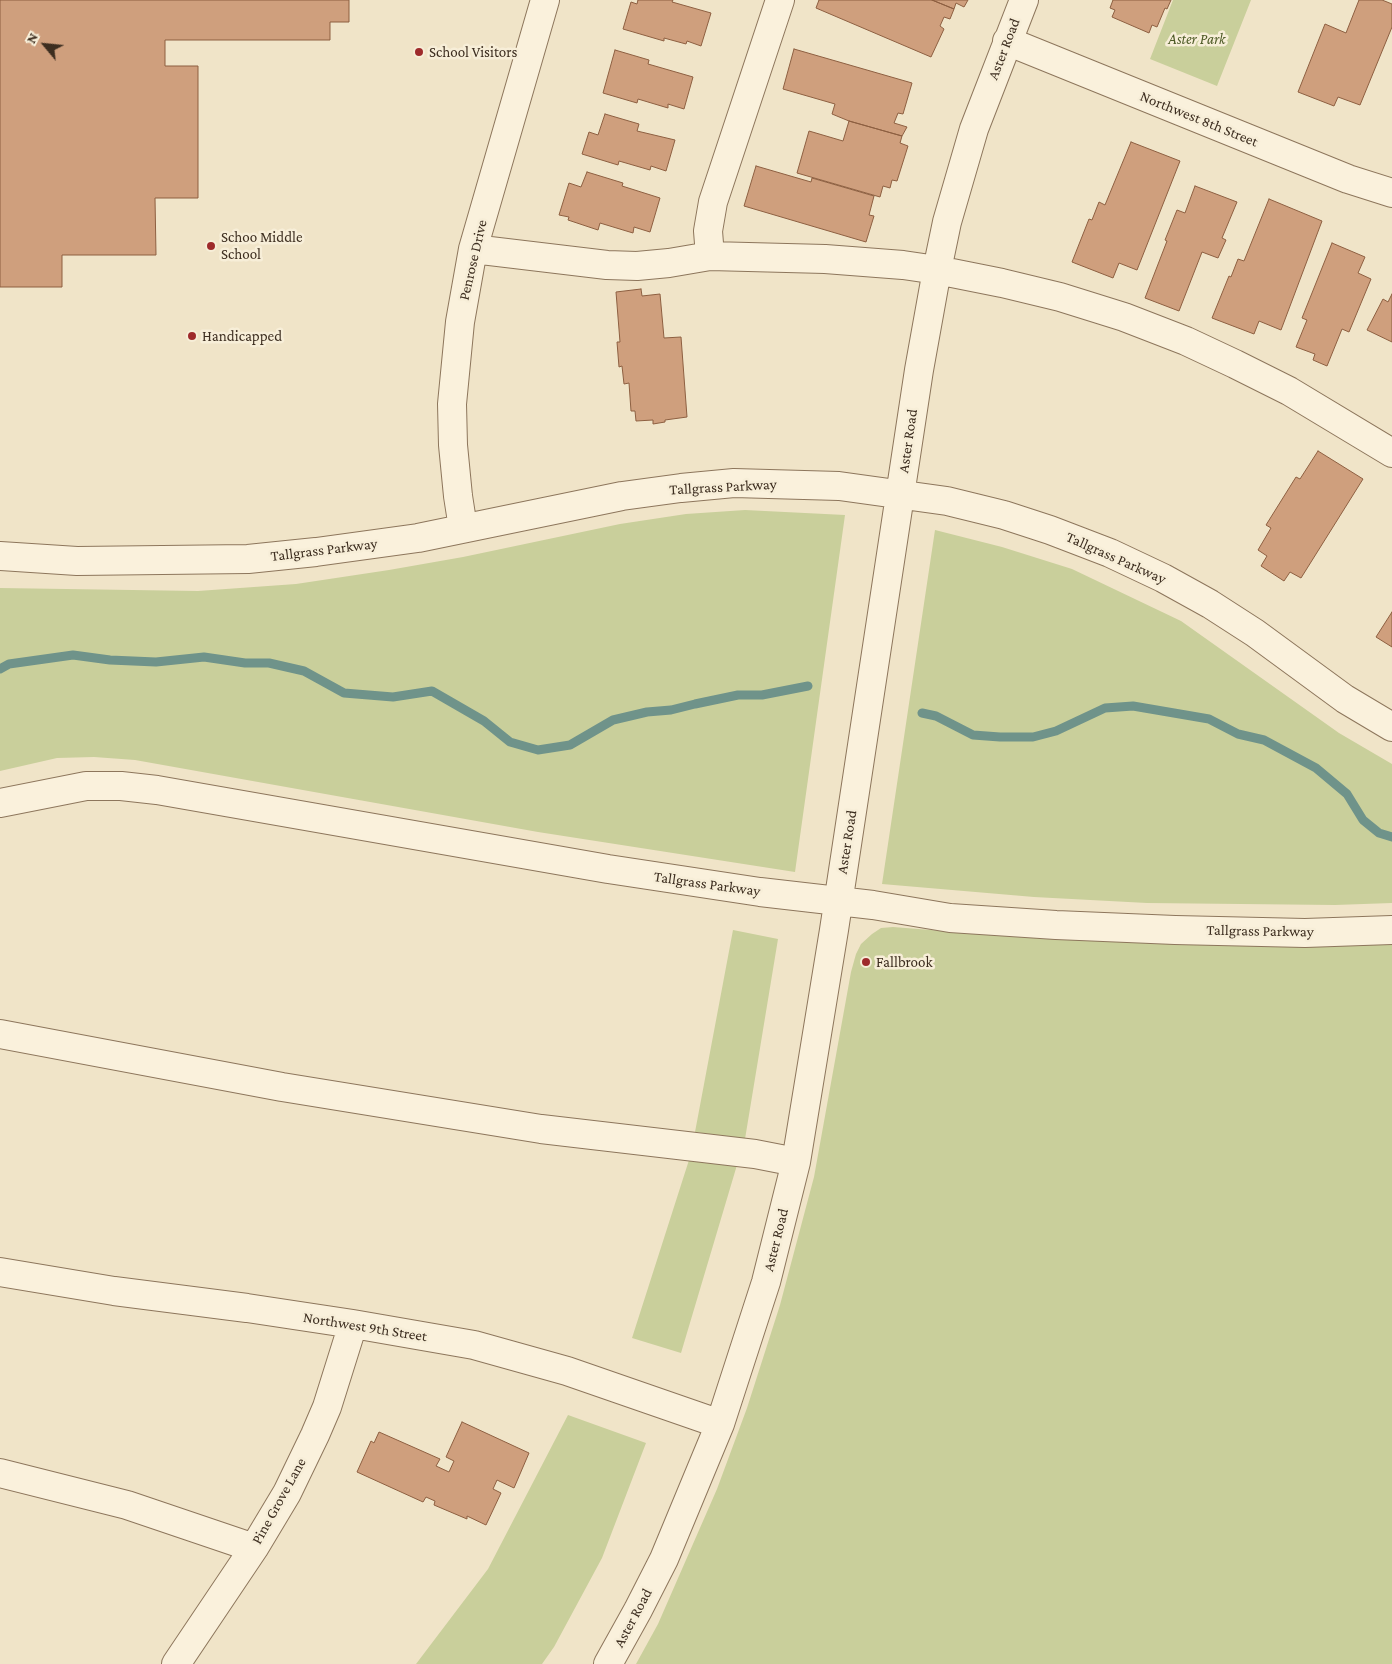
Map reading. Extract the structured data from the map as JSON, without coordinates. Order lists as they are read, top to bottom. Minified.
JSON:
{"streets":{"street":["Aster Road","Northwest 8th Street","Penrose Drive","Tallgrass Parkway","Northwest 9th Street","Pine Grove Lane"]},"crossings":[["Aster Road","Northwest 8th Street"],["Aster Road","Tallgrass Parkway"],["Aster Road","Northwest 9th Street"],["Penrose Drive","Tallgrass Parkway"],["Northwest 9th Street","Pine Grove Lane"]],"parks":["Aster Park"],"places":["School Visitors","Schoo Middle School","Handicapped","Fallbrook"],"north":"top left"}
